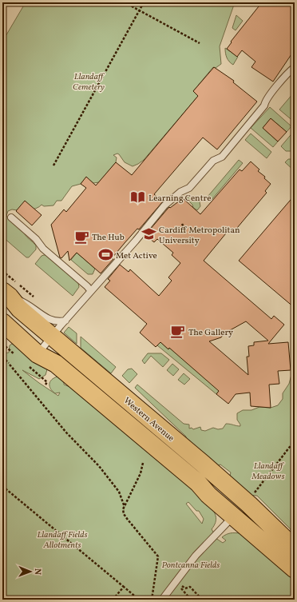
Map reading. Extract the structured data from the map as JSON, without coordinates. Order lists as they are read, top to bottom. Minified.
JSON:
{"streets":{"highway":["Western Avenue"]},"parks":["Llandaff Cemetery","Llandaff Meadows","Llandaff Fields Allotments","Pontcanna Fields"],"places":{"library":["Learning Centre"],"school or university":["Cardiff Metropolitan University"],"cafe":["The Hub","The Gallery"],"sports":["Met Active"]},"north":"right"}
